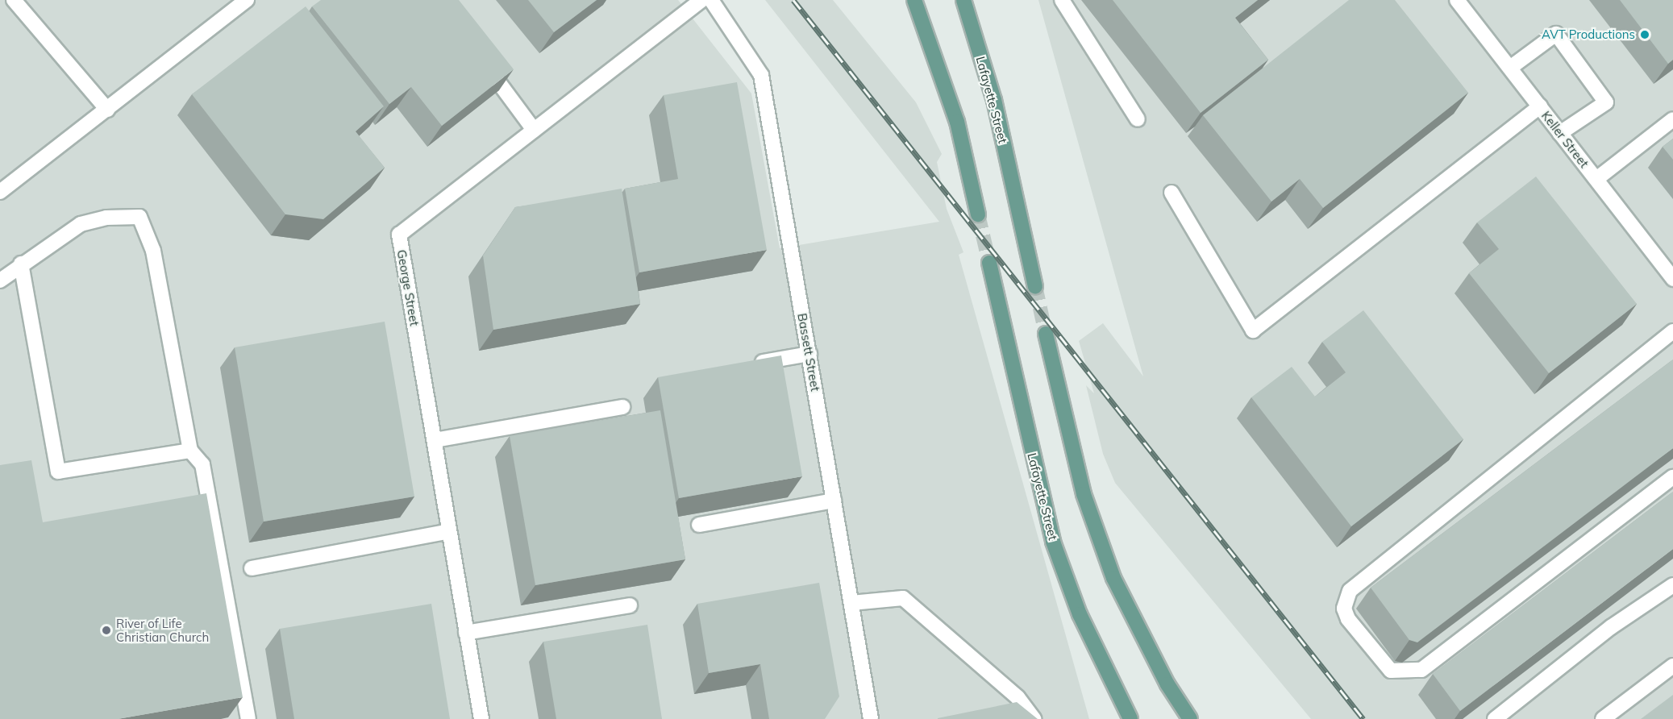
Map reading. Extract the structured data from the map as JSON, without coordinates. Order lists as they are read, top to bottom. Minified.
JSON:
{"streets":{"main road":["Lafayette Street"],"street":["Keller Street","George Street","Bassett Street"]},"places":["AVT Productions","River of Life Christian Church"]}
